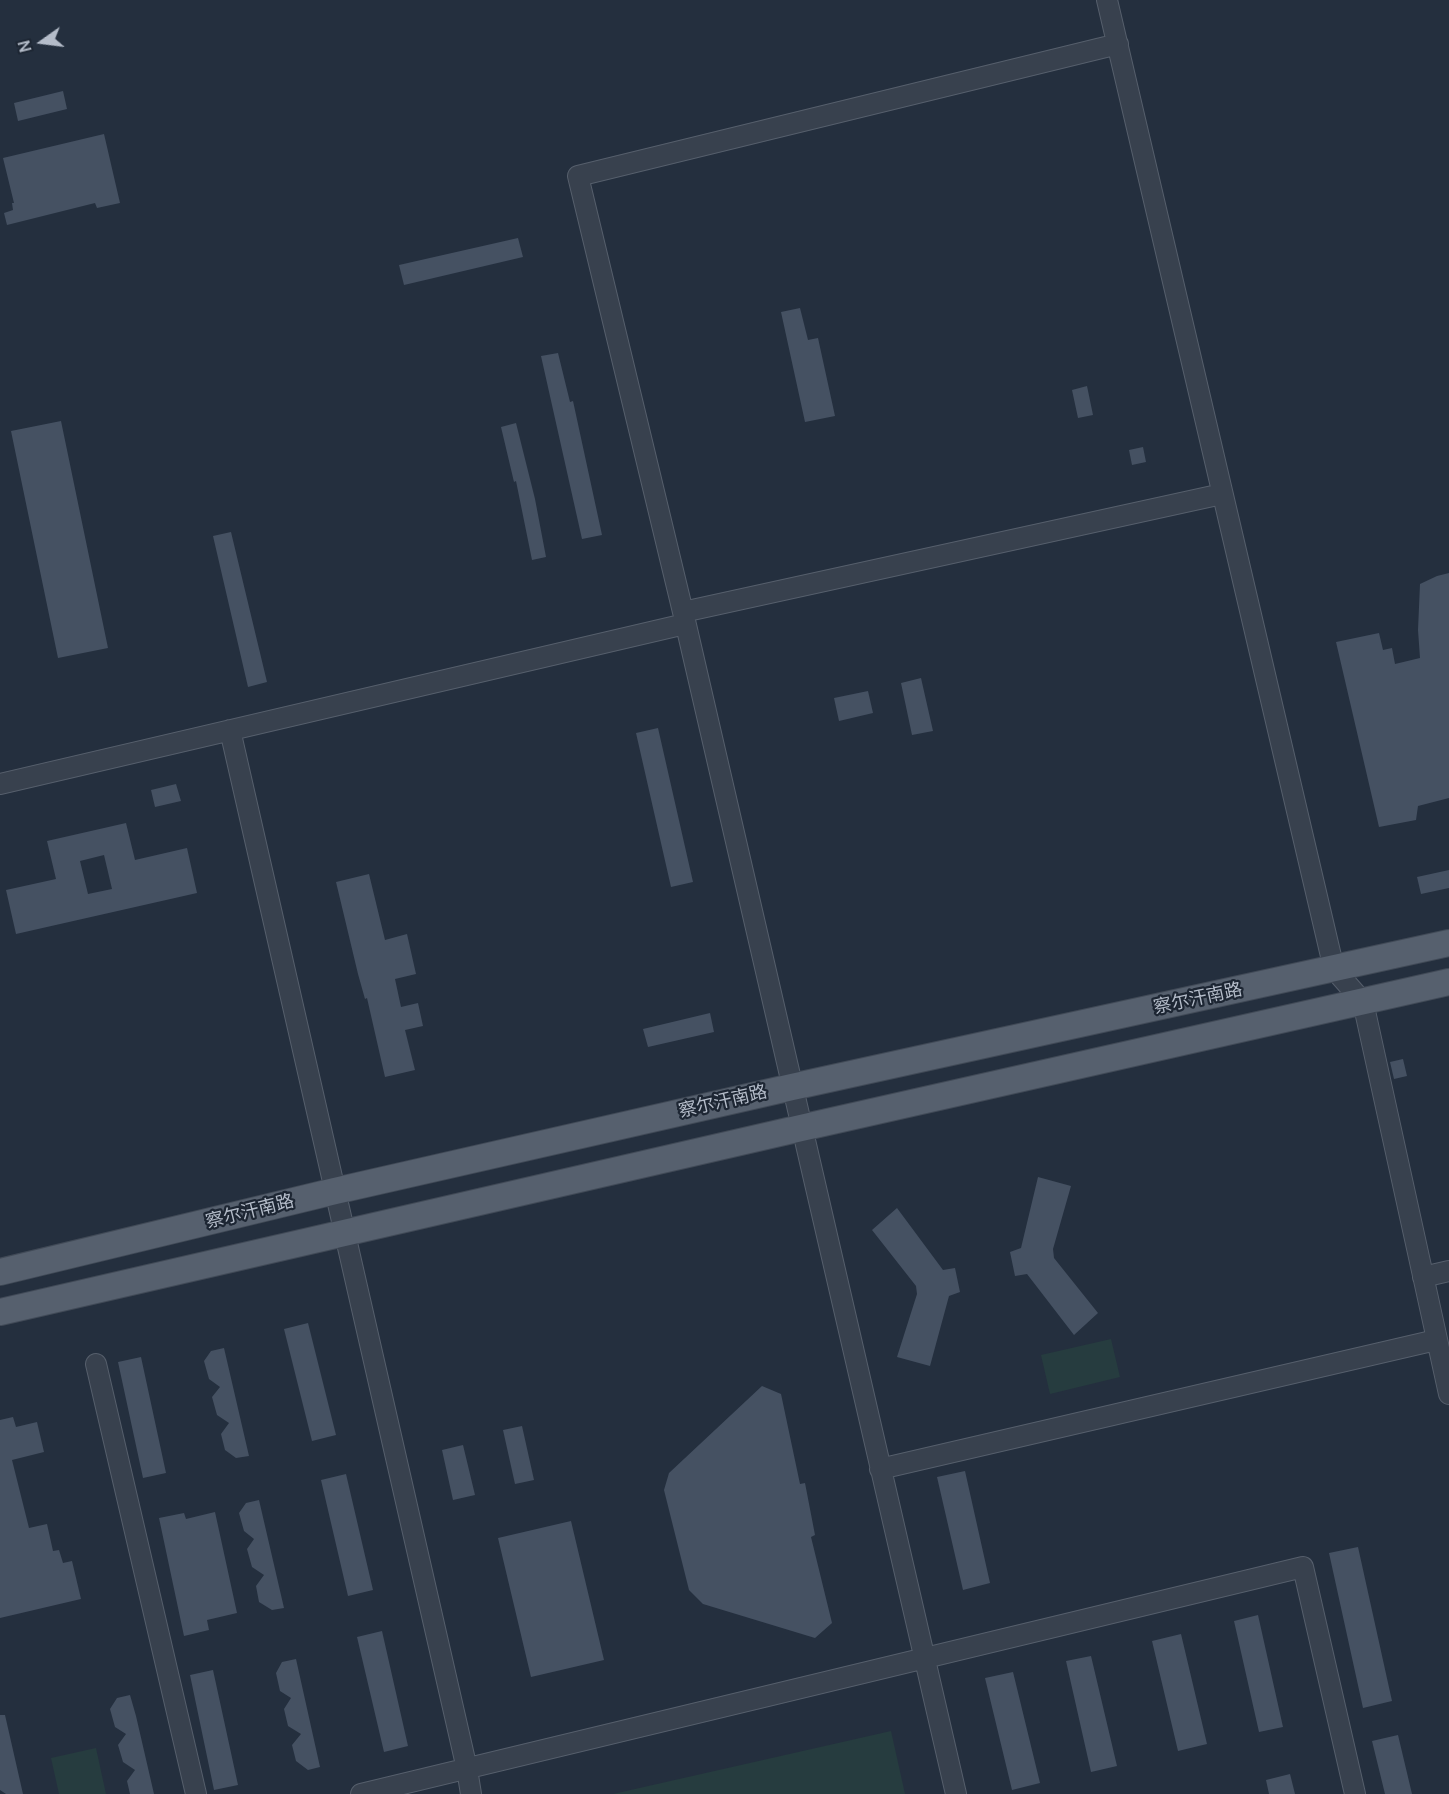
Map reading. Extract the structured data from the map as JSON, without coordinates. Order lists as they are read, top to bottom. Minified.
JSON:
{"streets":{"main road":["察尔汗南路"]},"north":"left"}
